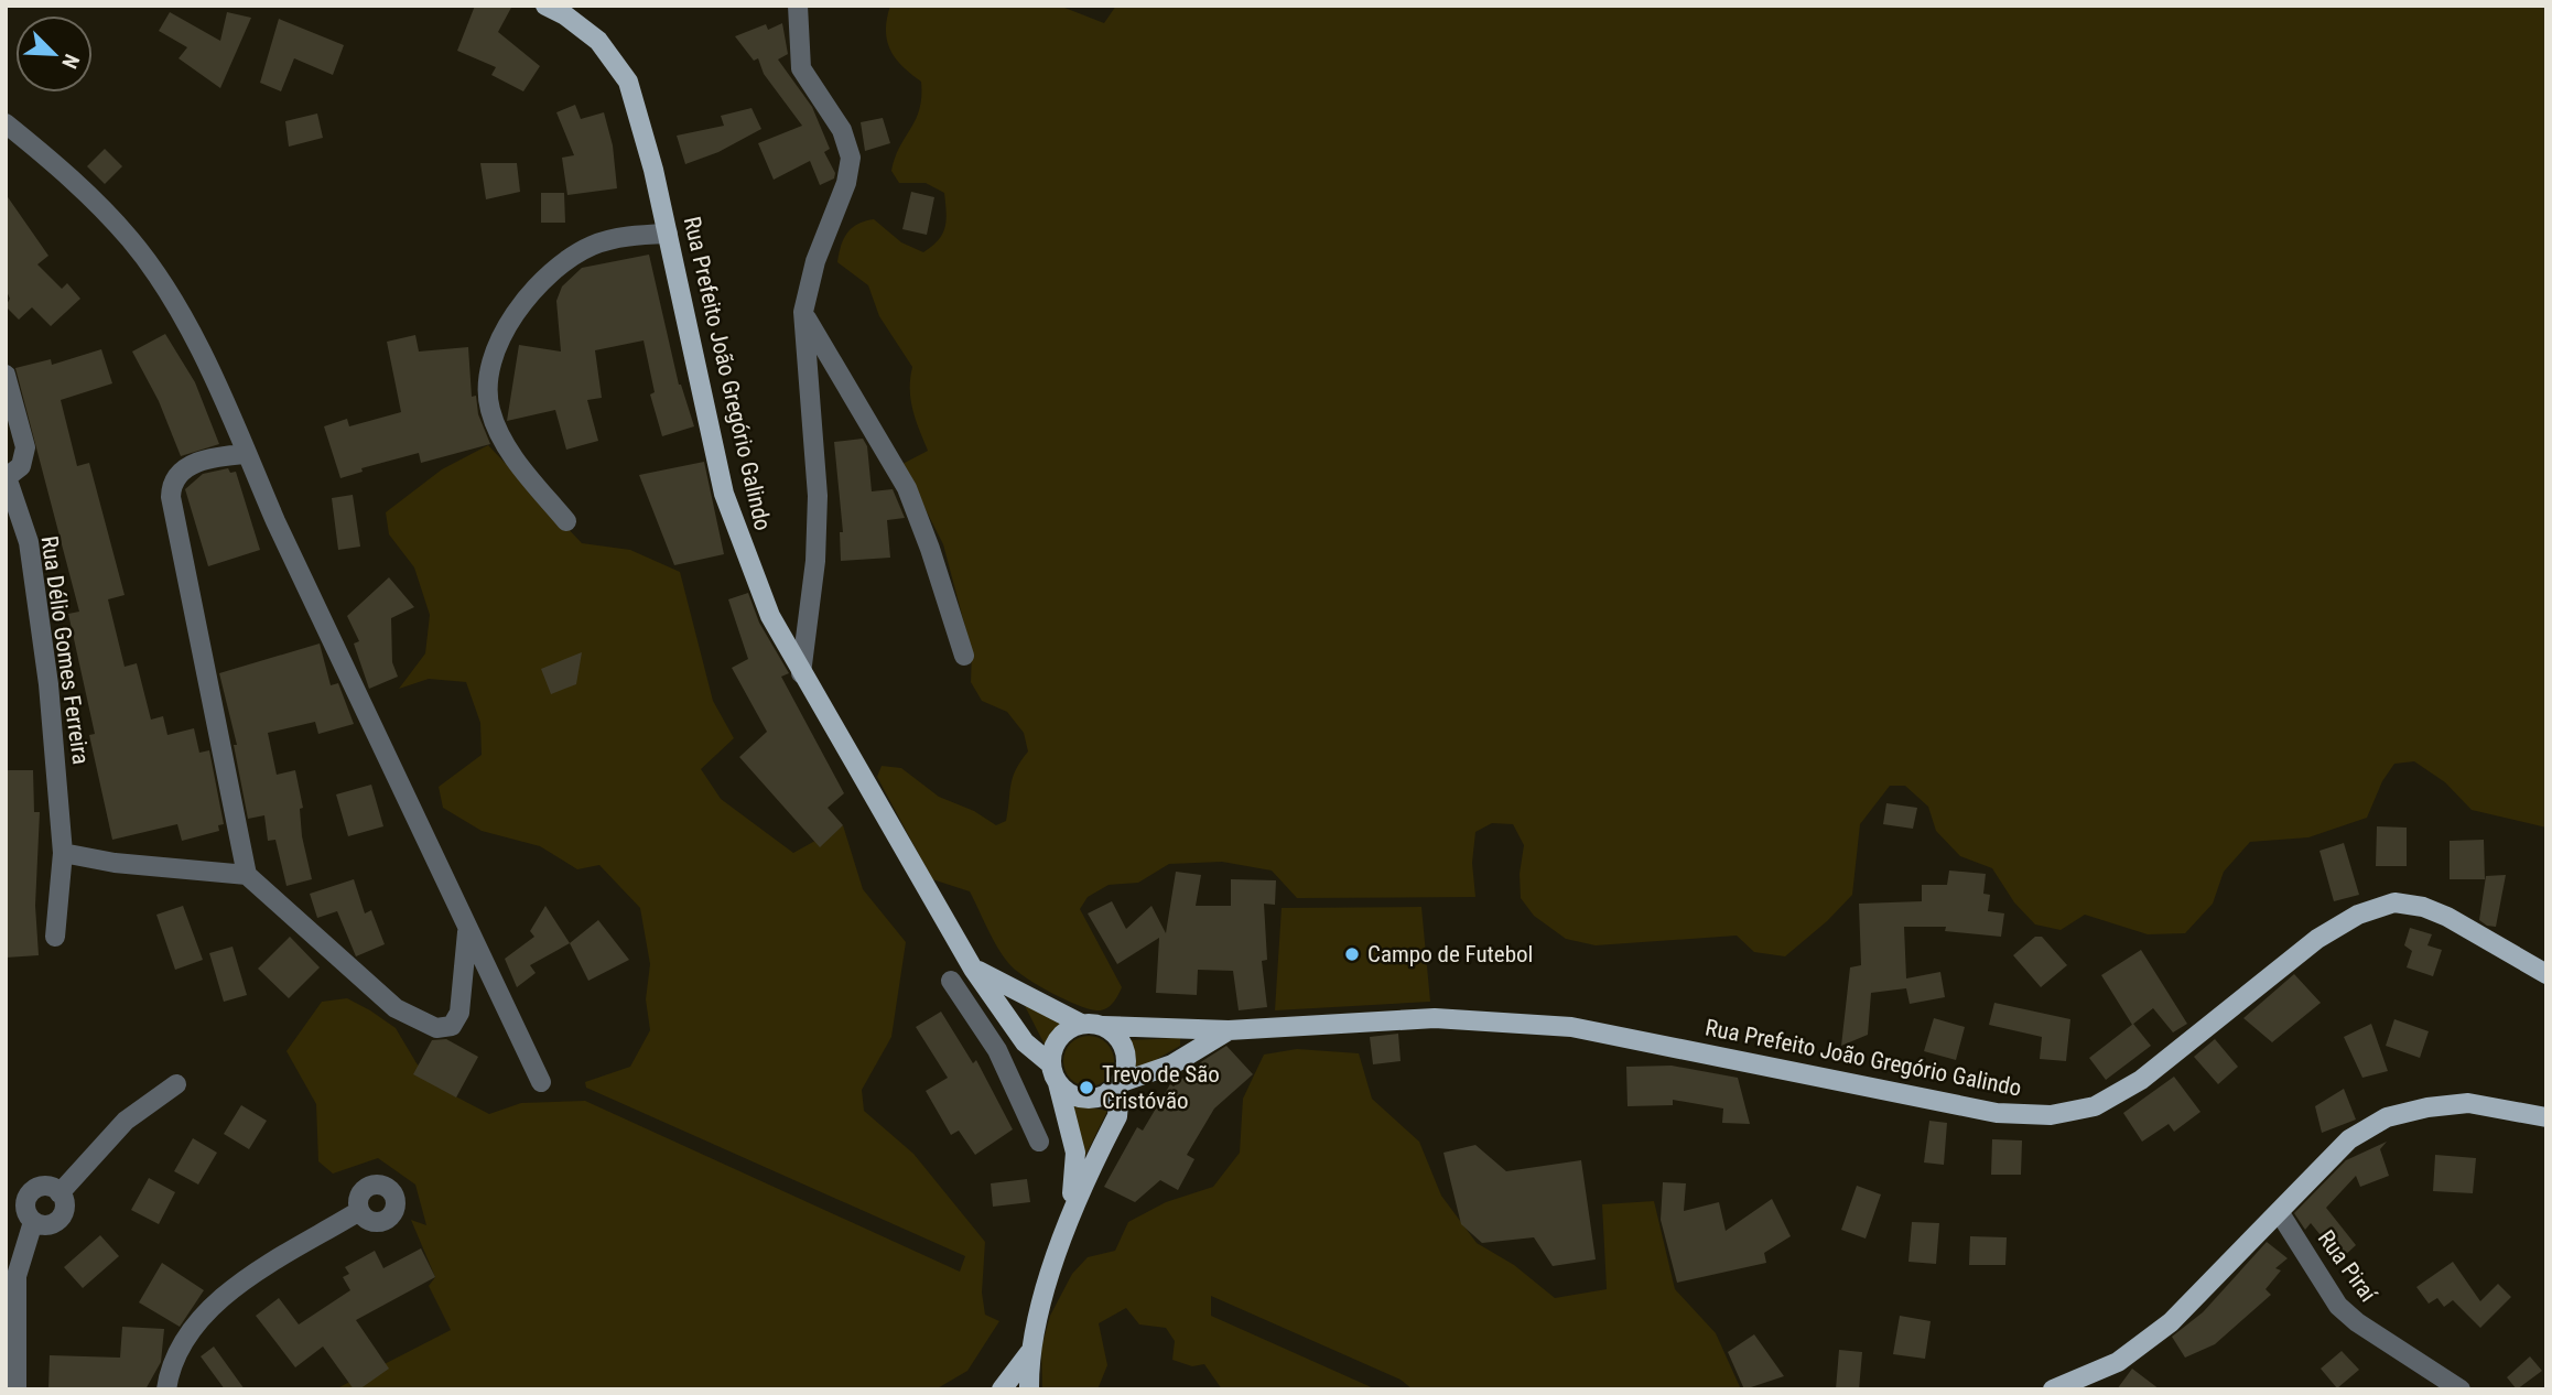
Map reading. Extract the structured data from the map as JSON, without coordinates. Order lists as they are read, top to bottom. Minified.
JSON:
{"streets":{"main road":["Rua Prefeito João Gregório Galindo"],"street":["Rua Délio Gomes Ferreira","Rua Piraí"]},"places":["Campo de Futebol","Trevo de São Cristóvão"],"north":"bottom right"}
